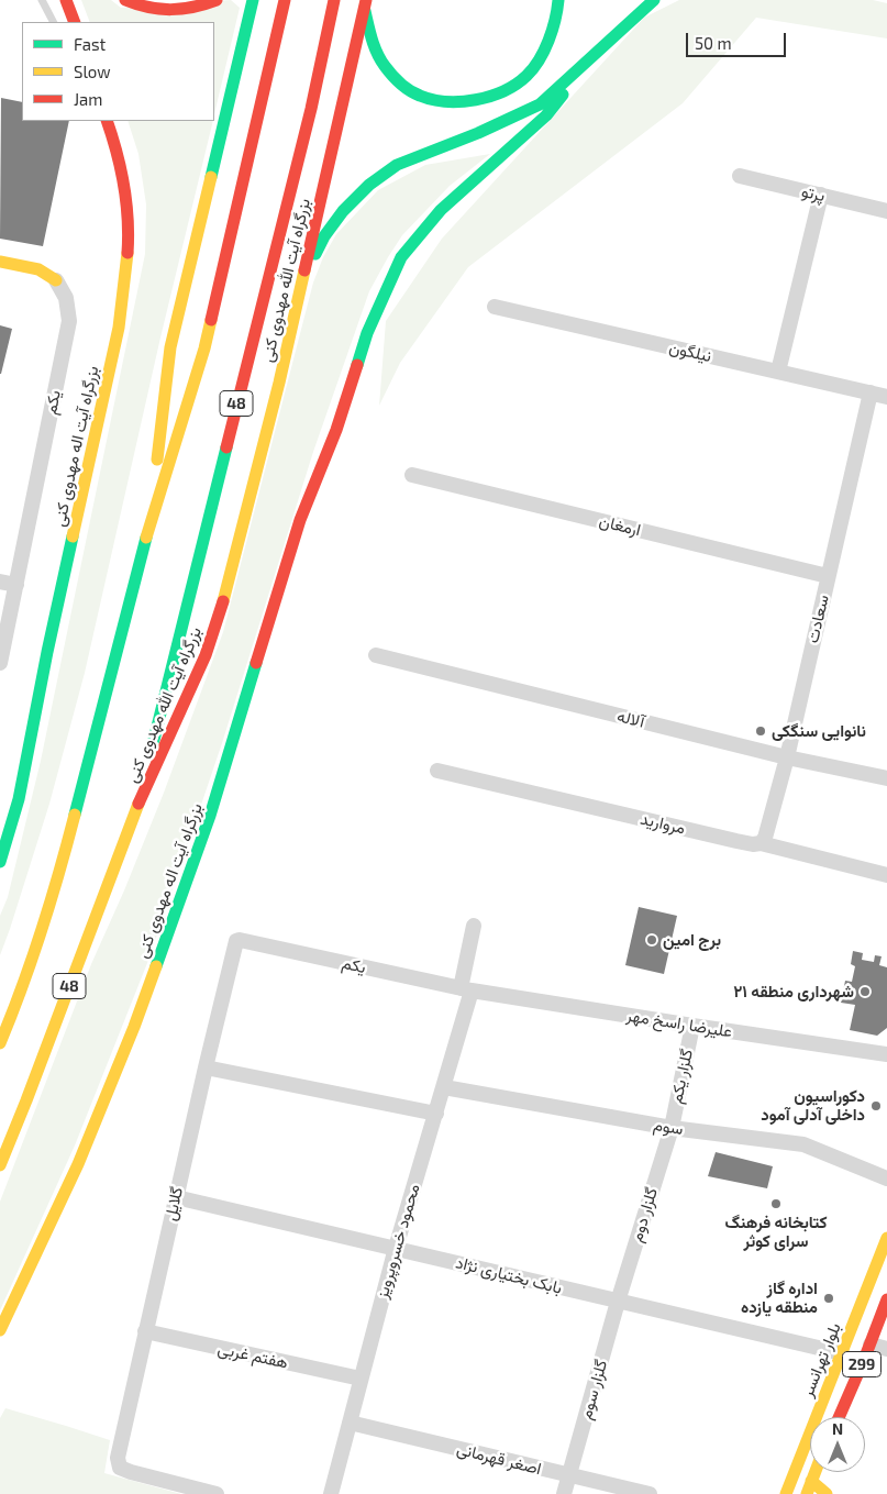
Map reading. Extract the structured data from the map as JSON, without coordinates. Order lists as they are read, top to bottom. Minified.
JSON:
{"streets":{"main road":["بزرگراه آیت الله مهدوی کنی","یکم","48","بزرگراه آیت اله مهدوی کنی","بلوار تهرانسر","299"],"street":["پرتو","نیلگون","ارمغان","سعادت","آلاله","مروارید","علیرضا راسخ مهر","گلزار یکم","سوم","گلایل","گلزار دوم","محمود خسروپرویز","بابک بختیاری نژاد","هفتم غربی","گلزار سوم","اصغر قهرمانی"]},"crossings":[["بزرگراه آیت الله مهدوی کنی","48"],["نیلگون","سعادت"],["یکم","علیرضا راسخ مهر"],["یکم","گلایل"],["یکم","محمود خسروپرویز"],["ارمغان","سعادت"],["سعادت","آلاله"],["سعادت","مروارید"],["علیرضا راسخ مهر","گلزار یکم"],["علیرضا راسخ مهر","محمود خسروپرویز"],["گلزار یکم","سوم"],["گلزار یکم","گلزار دوم"],["سوم","گلزار دوم"],["سوم","محمود خسروپرویز"],["گلایل","بابک بختیاری نژاد"],["گلایل","هفتم غربی"],["گلزار دوم","بابک بختیاری نژاد"],["گلزار دوم","گلزار سوم"],["محمود خسروپرویز","بابک بختیاری نژاد"],["محمود خسروپرویز","هفتم غربی"],["محمود خسروپرویز","اصغر قهرمانی"],["بابک بختیاری نژاد","بلوار تهرانسر"],["بابک بختیاری نژاد","گلزار سوم"],["گلزار سوم","اصغر قهرمانی"]],"places":["نانوایی سنگکی","برج امین","شهرداری منطقه ۲۱","دکوراسیون داخلی آدلی آمود","کتابخانه فرهنگ سرای کوثر","اداره گاز منطقه یازده"],"legend":["Fast","Slow","Jam"],"scale_bar":"50 m","north":"top"}
